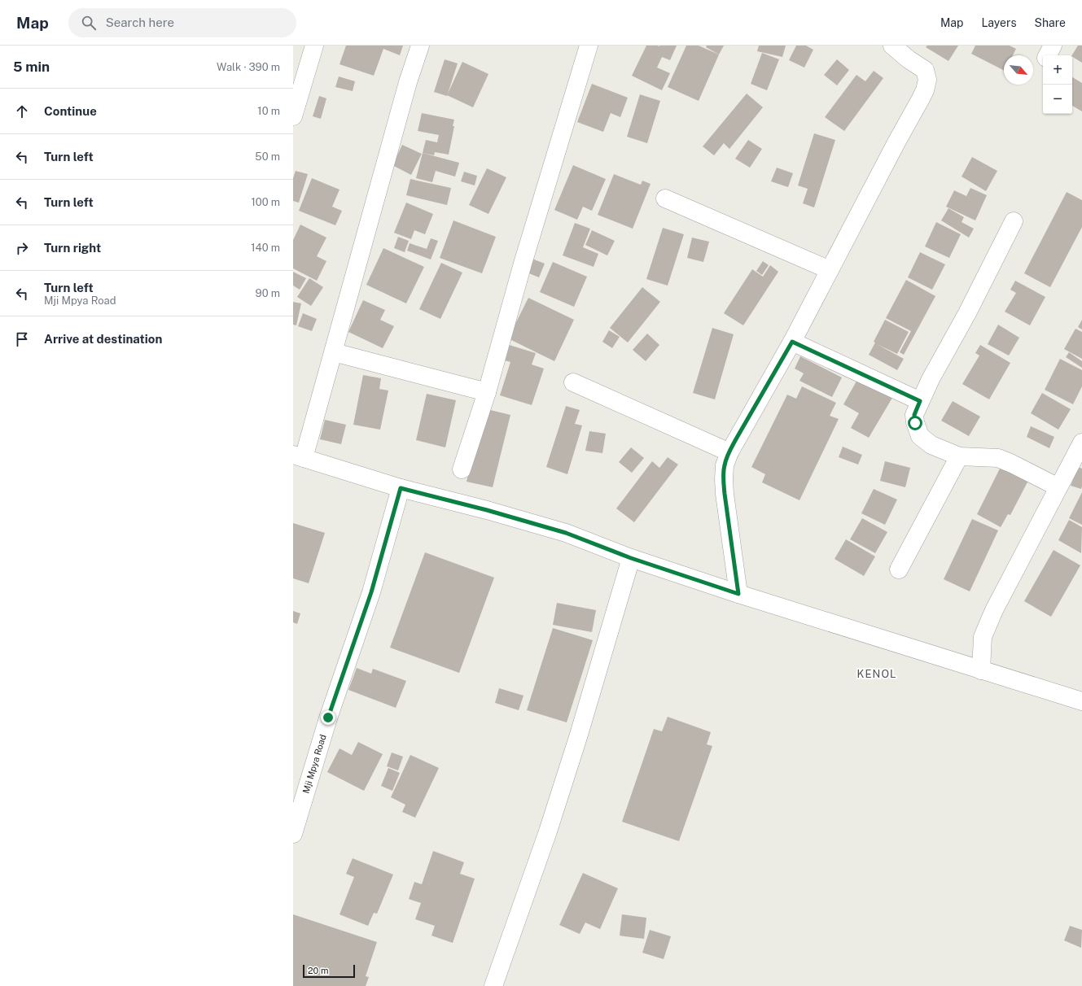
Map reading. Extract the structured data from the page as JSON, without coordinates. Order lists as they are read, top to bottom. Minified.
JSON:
{"streets":{"street":["Mji Mpya Road"]},"districts":["KENOL"],"scale_bar":"20 m","north":"bottom right","page":{"header":"Map","search":"Search here","nav":["Map","Layers","Share"],"heading":["5 min","Walk · 390 m"],"map_buttons":["+","−"],"list":[["Continue","10 m"],["Turn left","50 m"],["Turn left","100 m"],["Turn right","140 m"],["Turn left","Mji Mpya Road","90 m"],"Arrive at destination"],"scale":"20 m"}}
